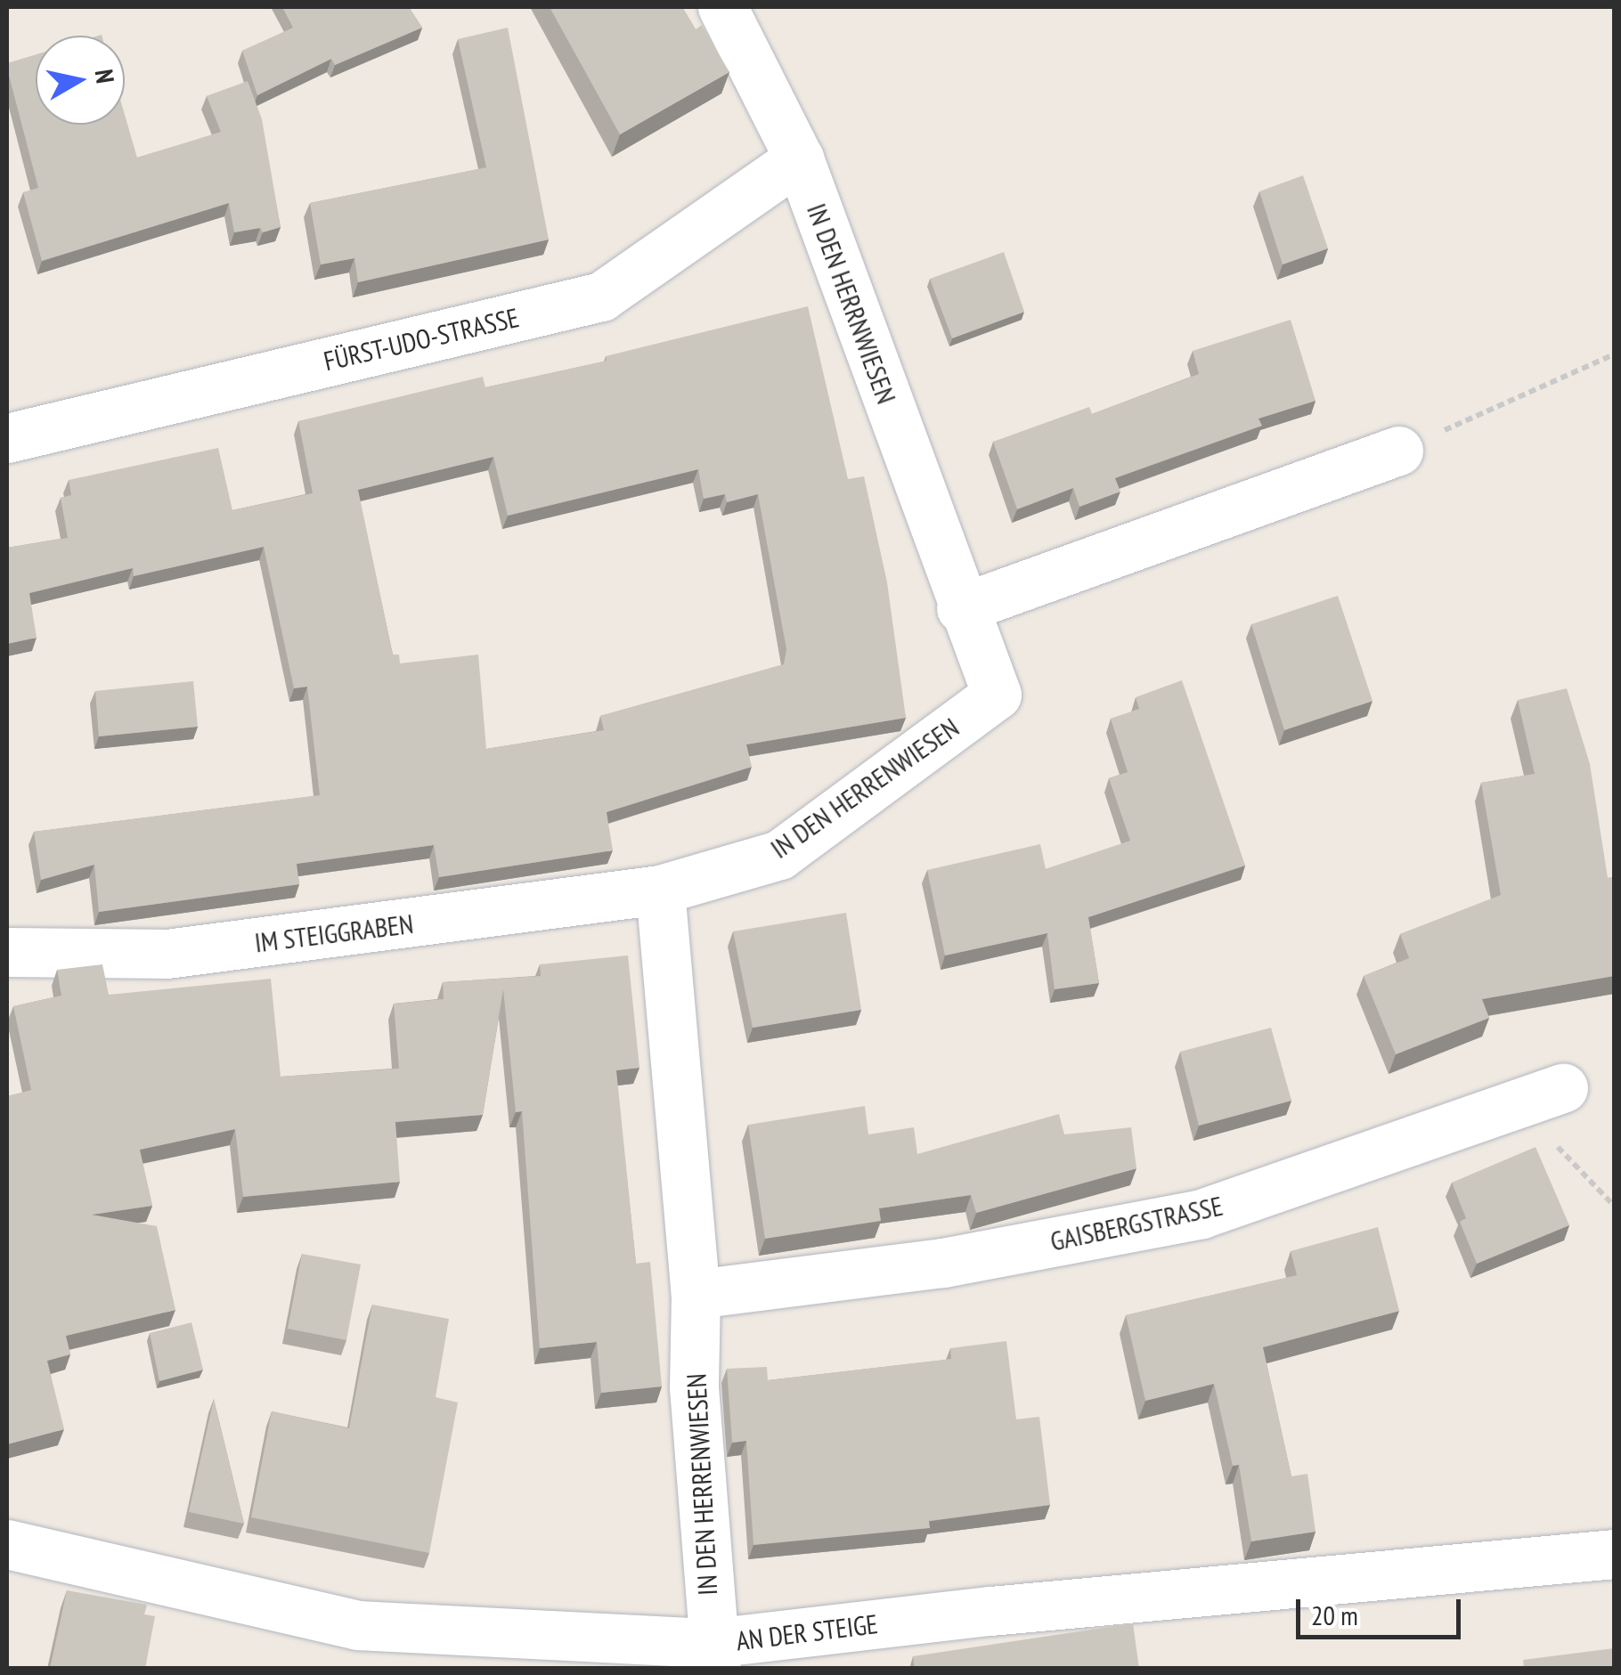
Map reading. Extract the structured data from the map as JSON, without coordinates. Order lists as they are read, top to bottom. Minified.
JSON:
{"streets":{"street":["IN DEN HERRNWIESEN","FÜRST-UDO-STRASSE","IN DEN HERRENWIESEN","IM STEIGGRABEN","GAISBERGSTRASSE","AN DER STEIGE"]},"crossings":[["IN DEN HERRNWIESEN","FÜRST-UDO-STRASSE"],["IN DEN HERRNWIESEN","IN DEN HERRENWIESEN"],["IN DEN HERRENWIESEN","IM STEIGGRABEN"],["IN DEN HERRENWIESEN","GAISBERGSTRASSE"],["IN DEN HERRENWIESEN","AN DER STEIGE"]],"scale_bar":"20 m","north":"right"}
